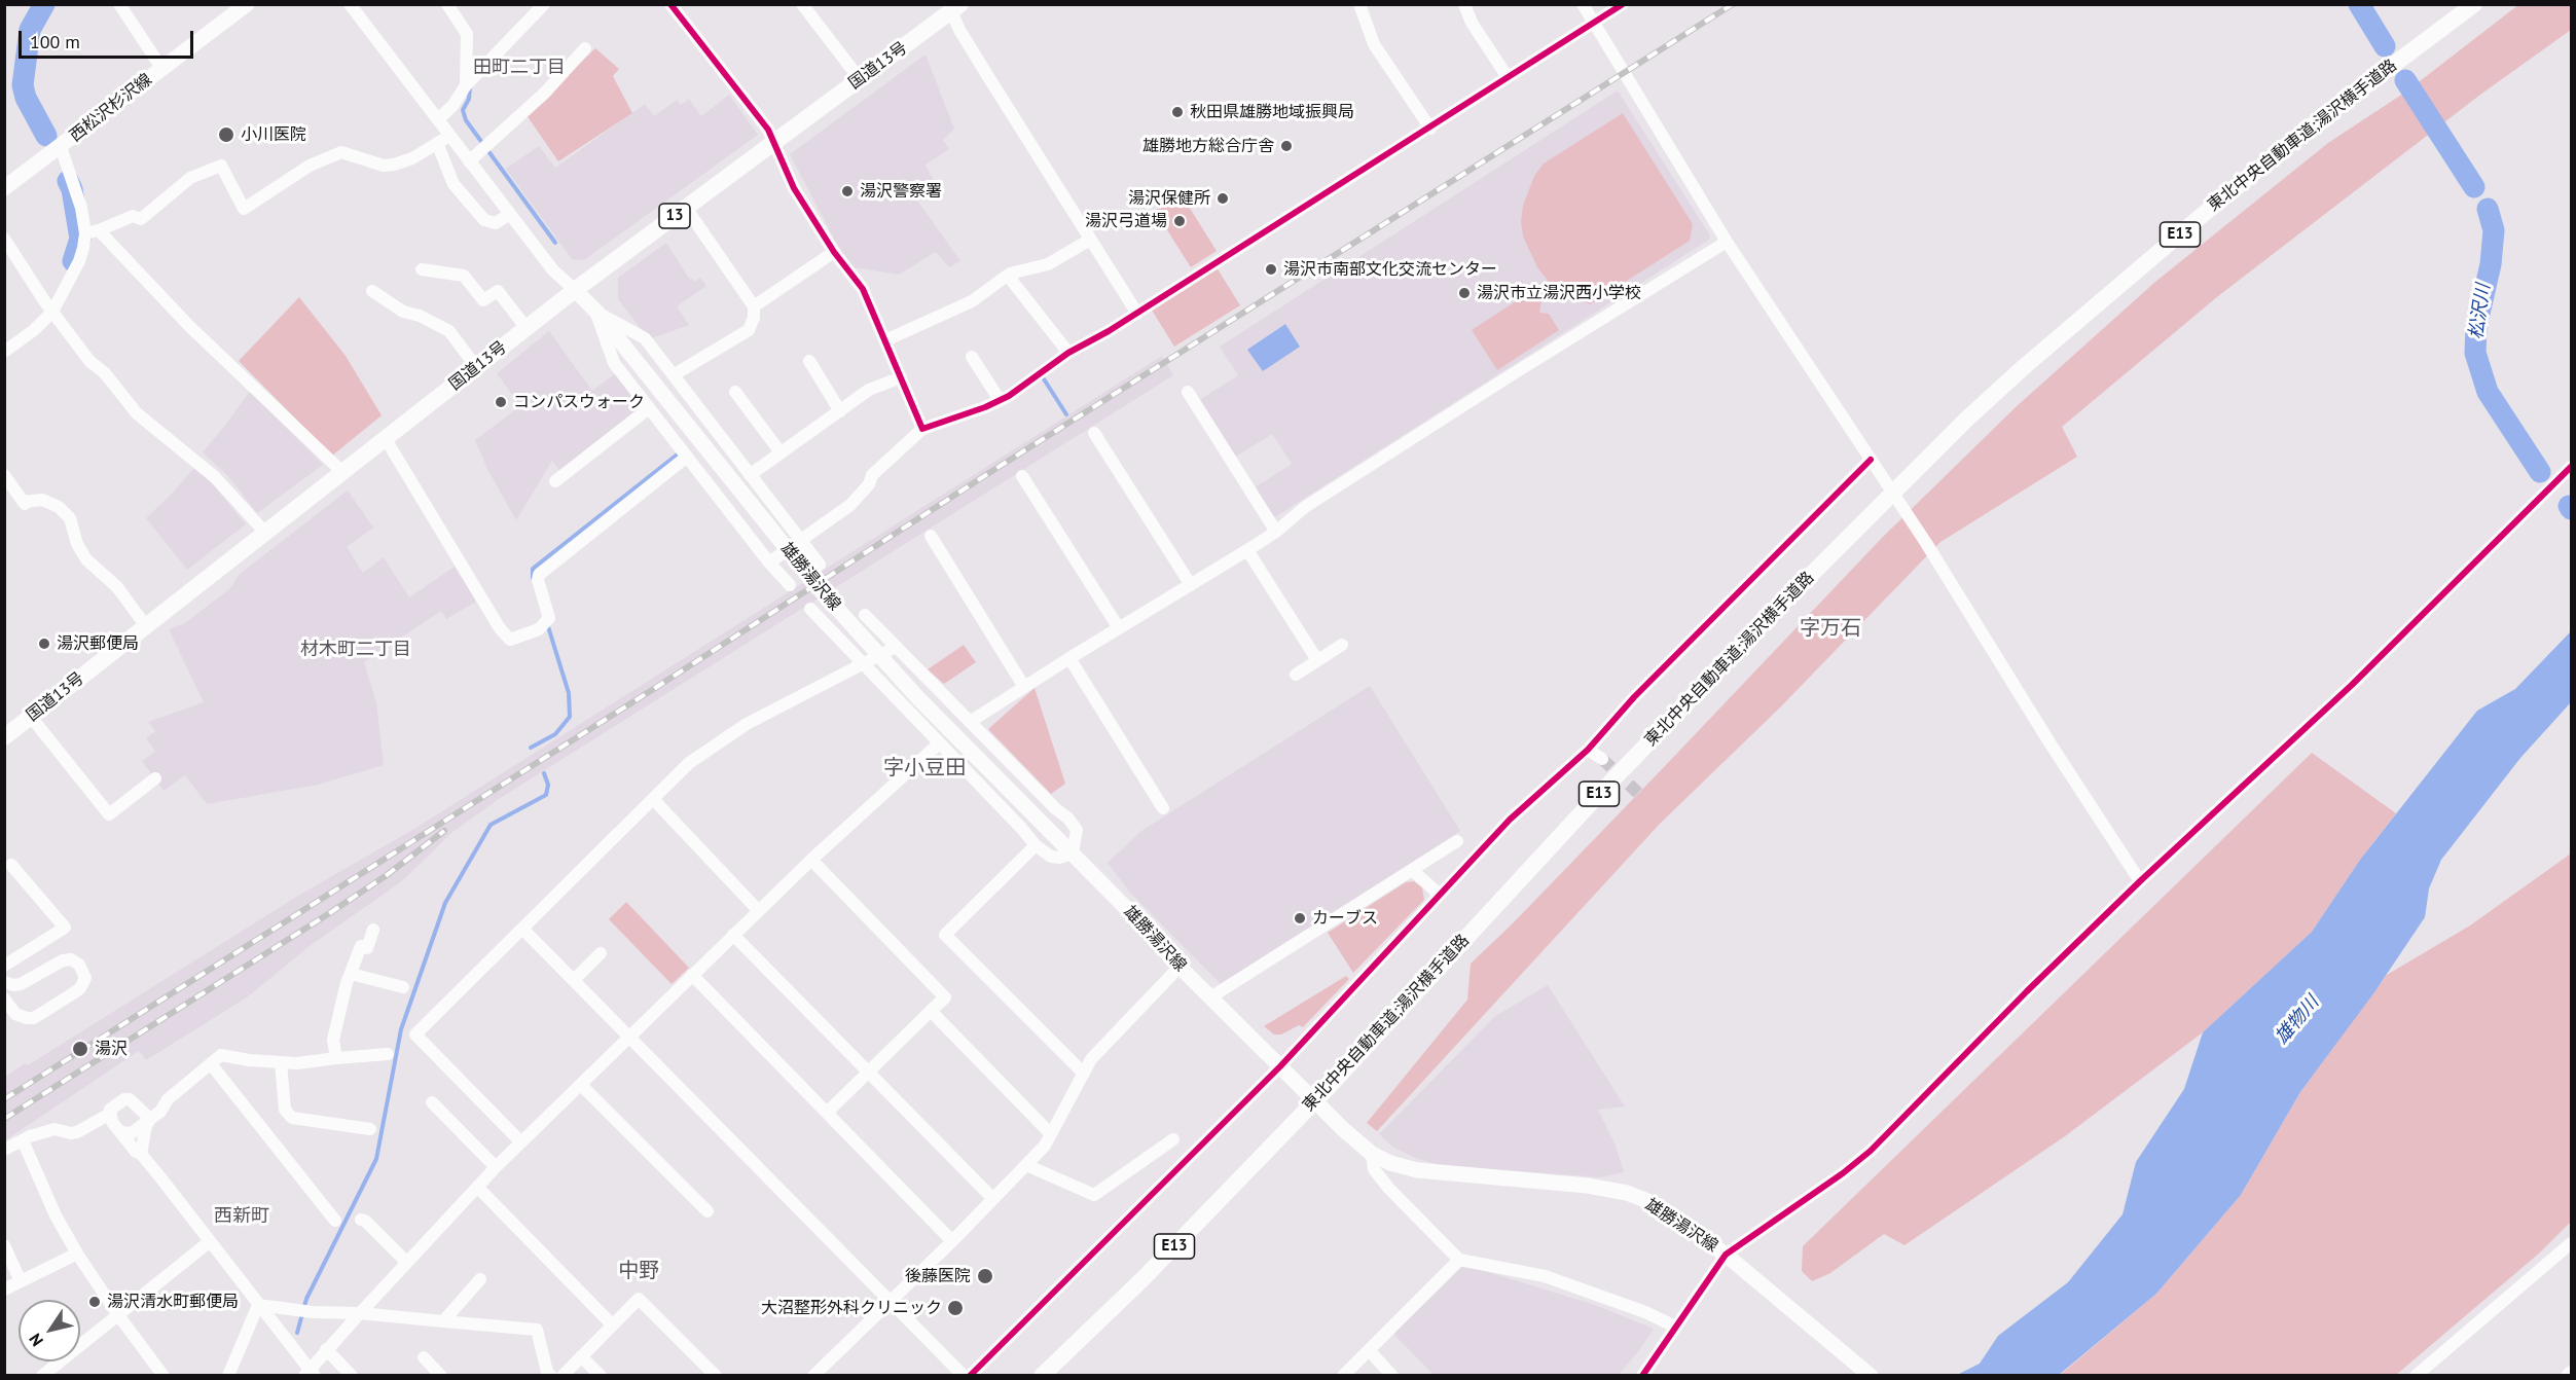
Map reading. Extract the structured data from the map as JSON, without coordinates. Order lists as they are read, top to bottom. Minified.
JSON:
{"streets":{"highway":["国道13号","東北中央自動車道;湯沢横手道路","13","E13"],"main road":["西松沢杉沢線","雄勝湯沢線"]},"crossings":[["国道13号","雄勝湯沢線"]],"districts":["田町二丁目","字万石","材木町二丁目","字小豆田","西新町","中野"],"water":["松沢川","雄物川"],"places":["秋田県雄勝地域振興局","小川医院","雄勝地方総合庁舎","湯沢警察署","湯沢保健所","湯沢弓道場","湯沢市南部文化交流センター","湯沢市立湯沢西小学校","コンパスウォーク","湯沢郵便局","カーブス","湯沢","後藤医院","湯沢清水町郵便局","大沼整形外科クリニック"],"scale_bar":"100 m","north":"bottom left"}
